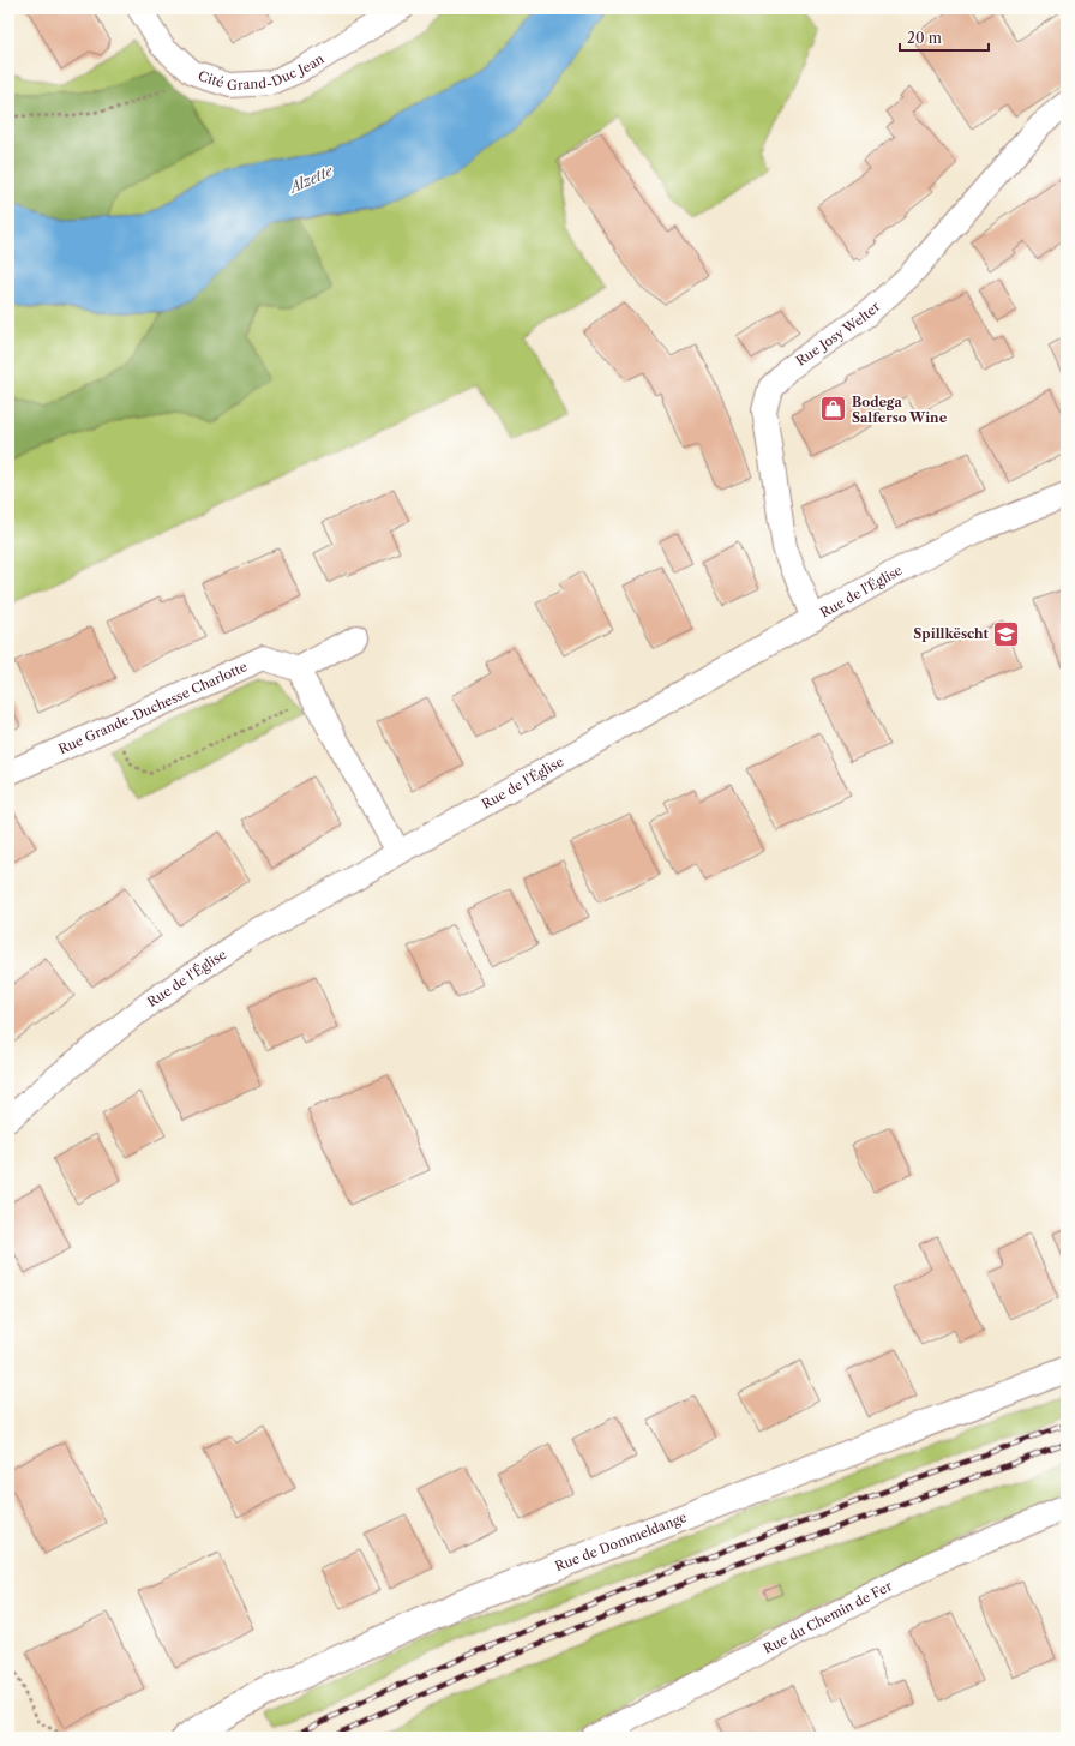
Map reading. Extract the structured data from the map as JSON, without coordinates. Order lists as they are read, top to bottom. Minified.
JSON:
{"streets":{"main road":["Rue de Dommeldange"],"street":["Cité Grand-Duc Jean","Rue Josy Welter","Rue de l'Église","Rue Grande-Duchesse Charlotte","Rue du Chemin de Fer"]},"crossings":[["Rue Josy Welter","Rue de l'Église"]],"water":["Alzette"],"places":{"shop":["Bodega Salferso Wine"],"school or university":["Spillkëscht"]},"scale_bar":"20 m"}
